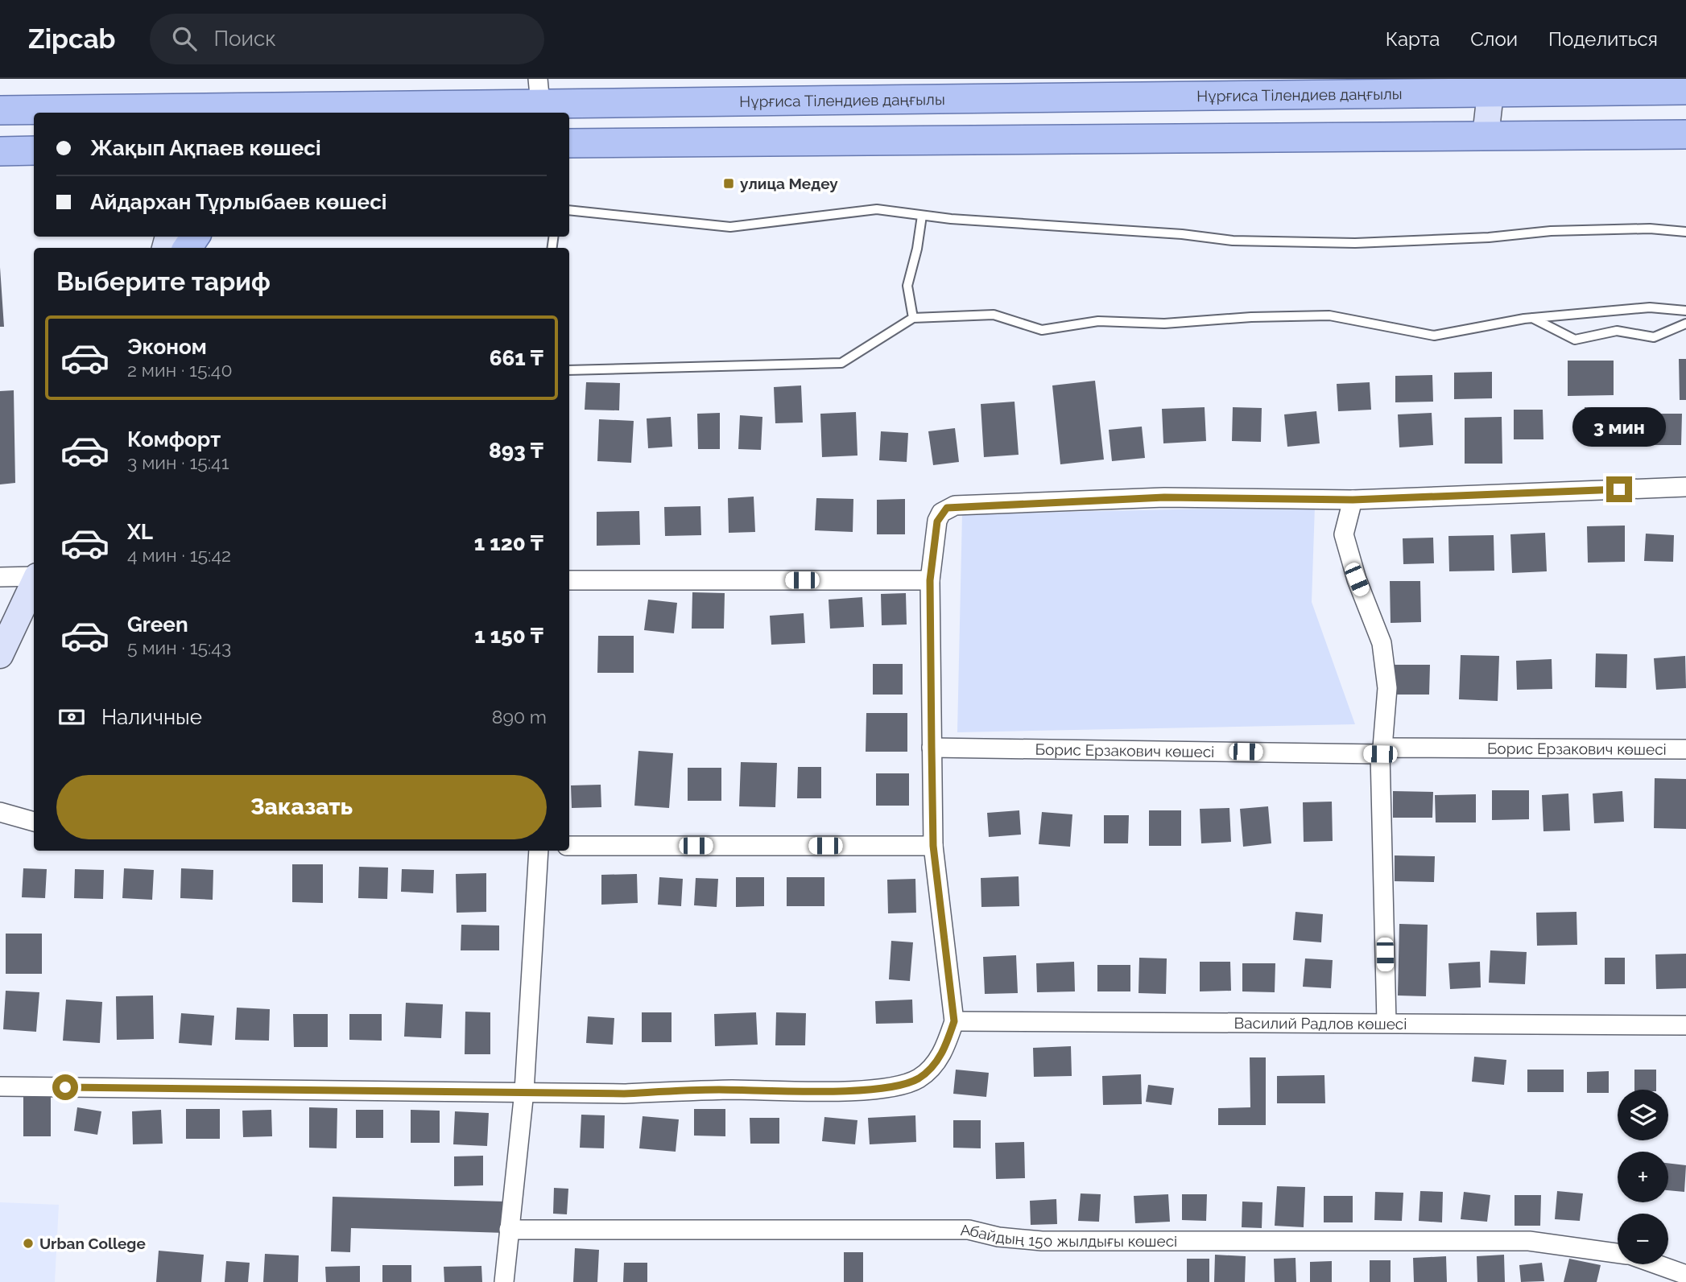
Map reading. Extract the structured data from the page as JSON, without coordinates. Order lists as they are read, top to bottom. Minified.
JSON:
{"streets":{"main road":["Нұрғиса Тілендиев даңғылы"],"street":["Борис Ерзакович көшесі","Василий Радлов көшесі","Абайдың 150 жылдығы көшесі"]},"places":{"transit":["улица Медеу"],"other":["Urban College"]},"page":{"header":"Zipcab","search":"Поиск","nav":["Карта","Слои","Поделиться"],"banner":["Жақып Ақпаев көшесі","Айдархан Тұрлыбаев көшесі"],"heading":"Выберите тариф","list":[{"name":"Эконом","note":"2 мин · 15:40","value":"661 ₸"},{"name":"Комфорт","note":"3 мин · 15:41","value":"893 ₸"},{"name":"XL","note":"4 мин · 15:42","value":"1 120 ₸"},{"name":"Green","note":"5 мин · 15:43","value":"1 150 ₸"}],"bubble":"3 мин","pay":["Наличные","890 m"],"buttons":"Заказать","map_buttons":["+","−"]}}
